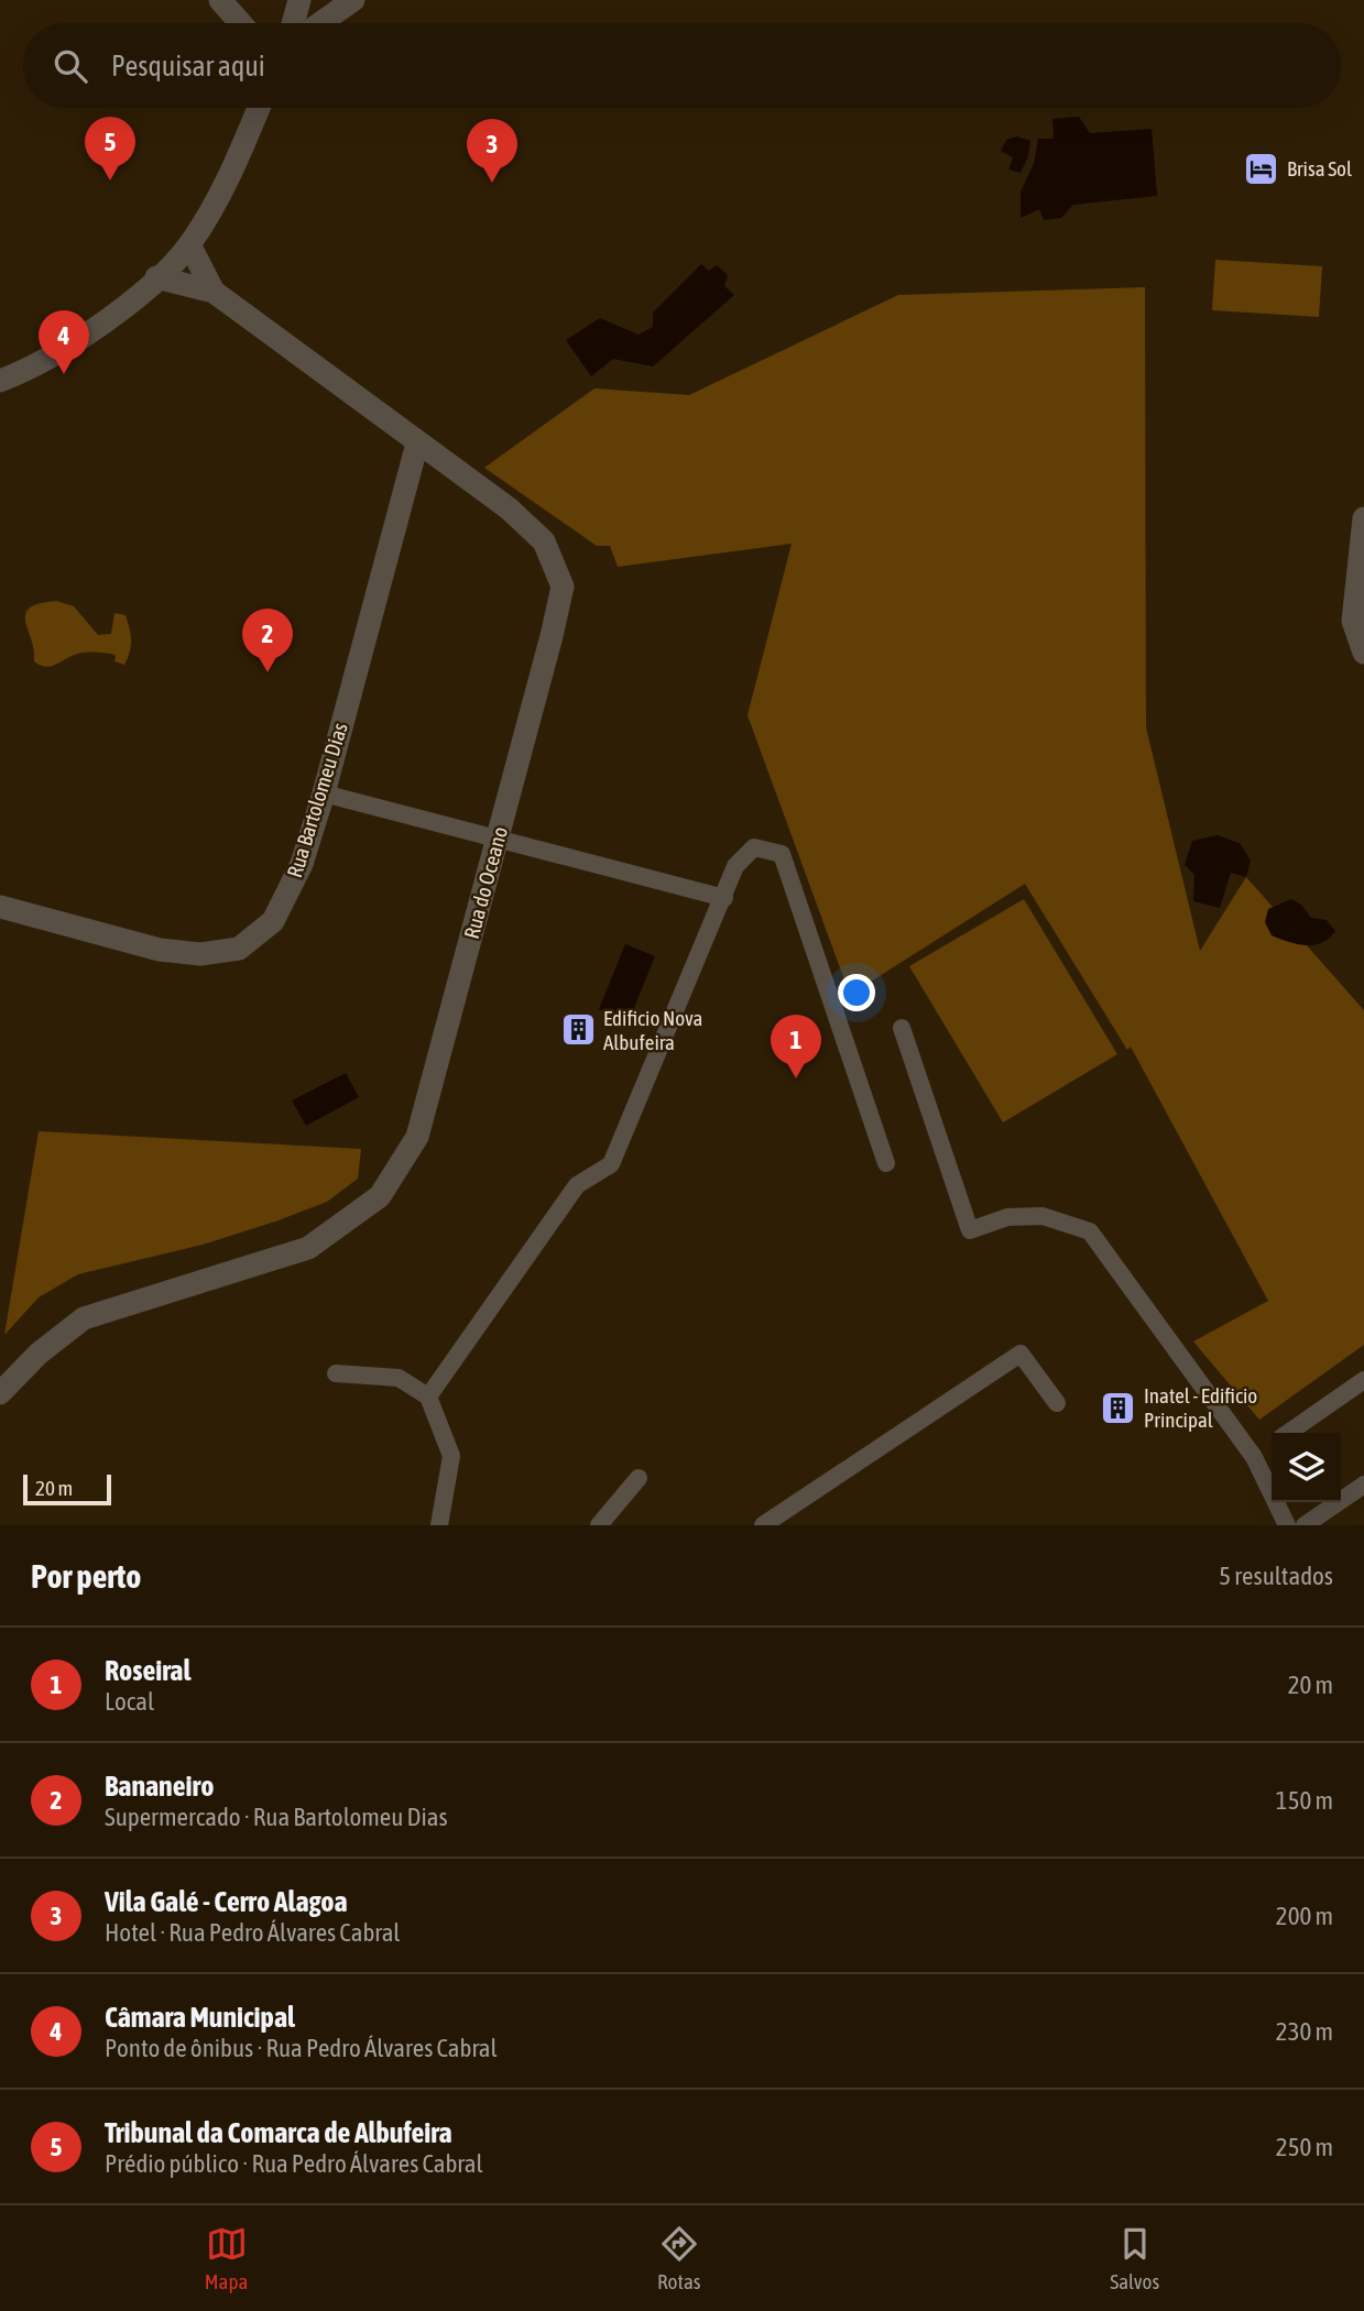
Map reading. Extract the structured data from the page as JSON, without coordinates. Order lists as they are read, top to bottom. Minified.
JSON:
{"streets":{"street":["Rua Bartolomeu Dias","Rua do Oceano"]},"crossings":[["Rua Bartolomeu Dias","Rua do Oceano"]],"places":{"hotel":["Brisa Sol"],"building":["Edificio Nova Albufeira","Inatel - Edificio Principal"]},"scale_bar":"20 m","page":{"search":"Pesquisar aqui","pins":["5","3","4","2","1"],"scale":"20 m","heading":["Por perto","5 resultados"],"list":[{"mark":"1","name":"Roseiral","note":"Local","value":"20 m"},{"mark":"2","name":"Bananeiro","note":"Supermercado · Rua Bartolomeu Dias","value":"150 m"},{"mark":"3","name":"Vila Galé - Cerro Alagoa","note":"Hotel · Rua Pedro Álvares Cabral","value":"200 m"},{"mark":"4","name":"Câmara Municipal","note":"Ponto de ônibus · Rua Pedro Álvares Cabral","value":"230 m"},{"mark":"5","name":"Tribunal da Comarca de Albufeira","note":"Prédio público · Rua Pedro Álvares Cabral","value":"250 m"}],"nav":["Mapa","Rotas","Salvos"]}}
